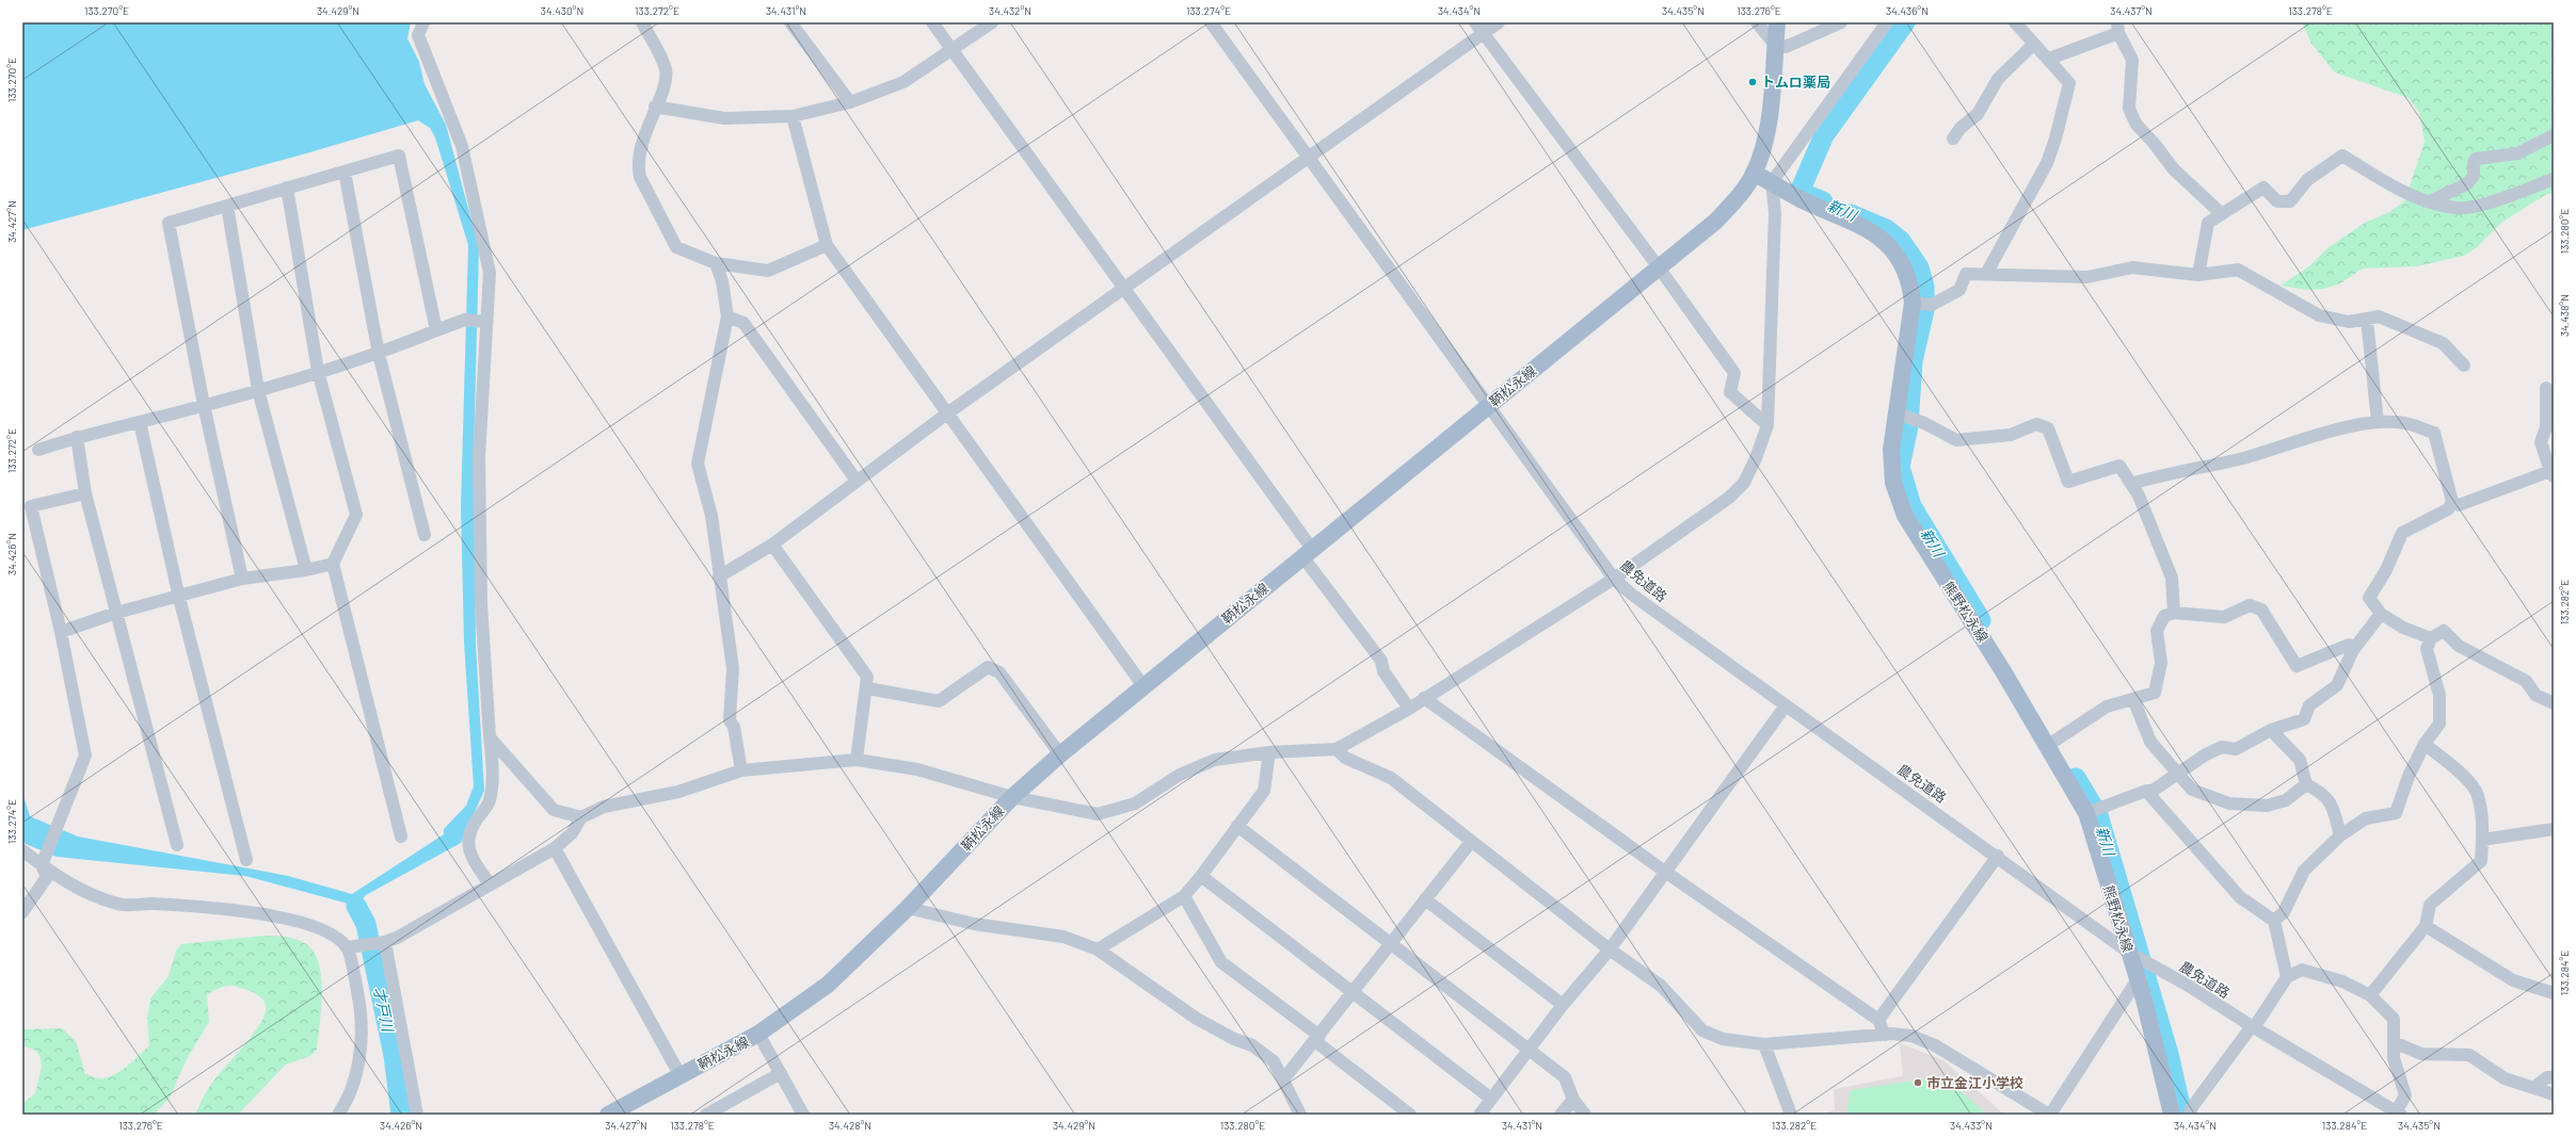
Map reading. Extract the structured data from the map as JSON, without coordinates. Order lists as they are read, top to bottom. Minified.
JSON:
{"streets":{"main road":["鞆松永線","熊野松永線"],"street":["農免道路"]},"crossings":[["鞆松永線","農免道路"],["鞆松永線","熊野松永線"],["農免道路","熊野松永線"]],"water":["新川","才戸川"],"places":["トムロ薬局","市立金江小学校"],"coordinates":["133.270°E","34.429°N","34.430°N","133.272°E","34.431°N","34.432°N","133.274°E","34.434°N","34.435°N","133.276°E","34.436°N","34.437°N","133.278°E","34.427°N","133.280°E","34.438°N","34.426°N","133.282°E","133.284°E","34.428°N","34.433°N"]}
